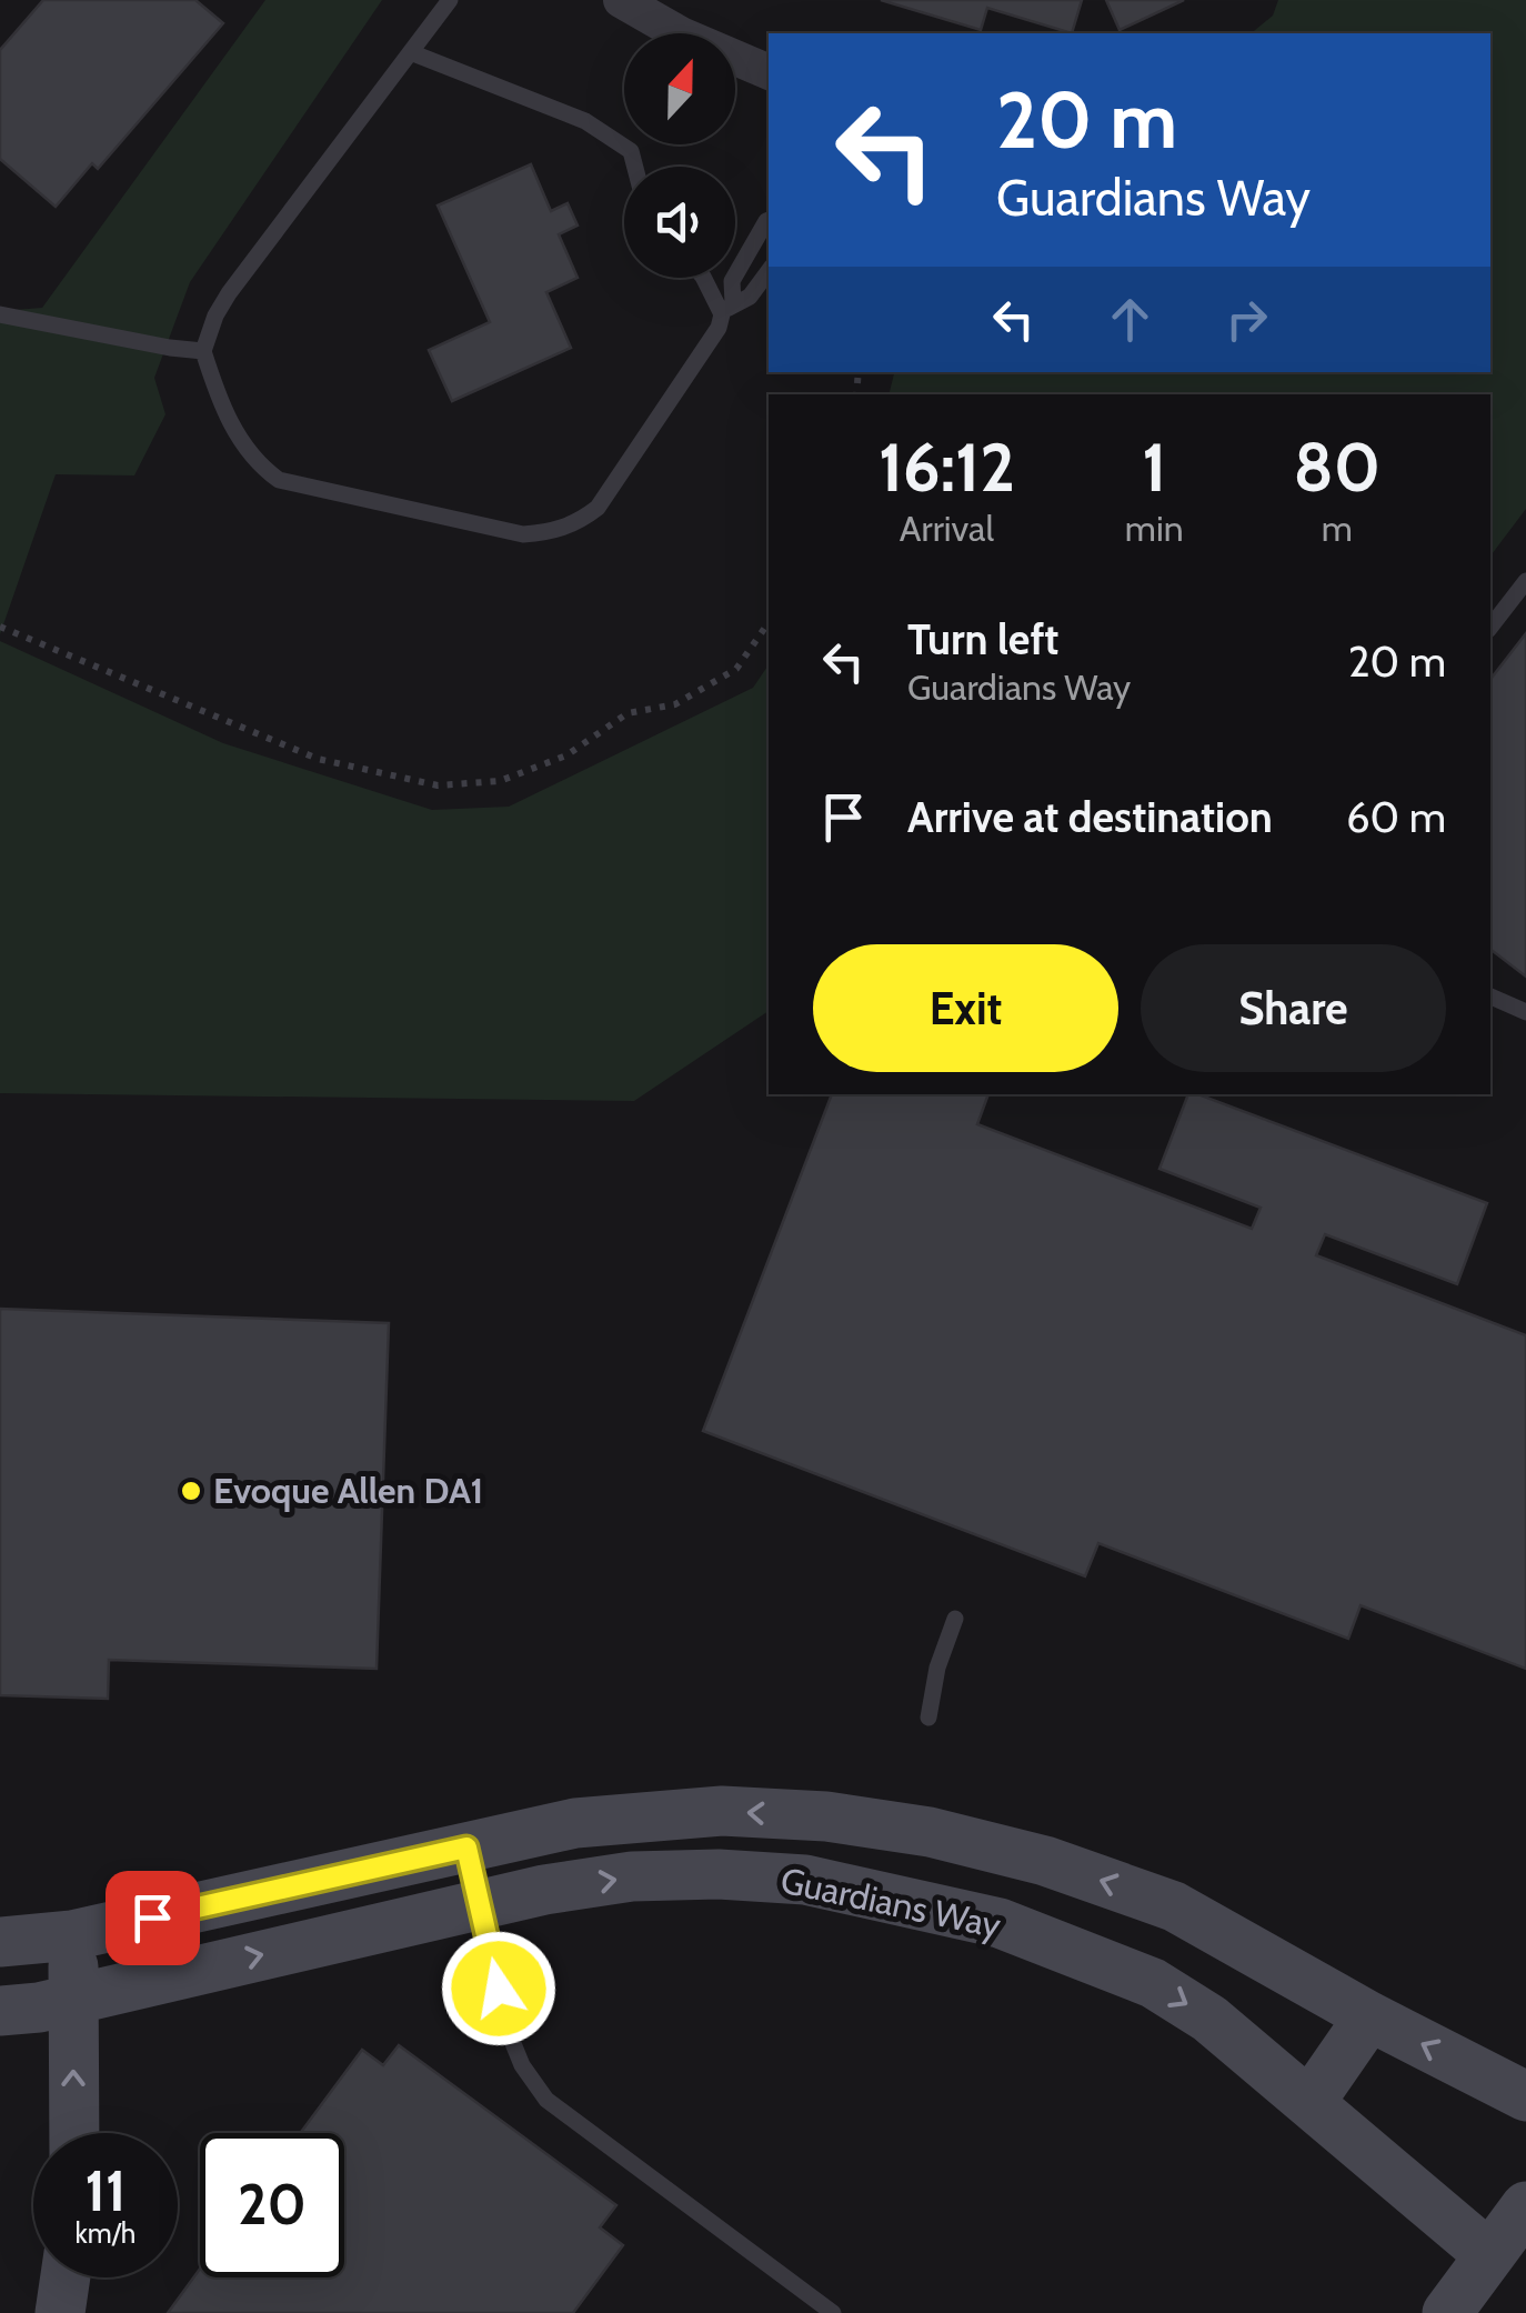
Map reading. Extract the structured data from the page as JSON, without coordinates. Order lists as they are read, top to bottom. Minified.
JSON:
{"streets":{"street":["Guardians Way"]},"places":["Evoque Allen DA1"],"north":"top","page":{"turn":["20 m","Guardians Way"],"eta":["16:12","Arrival","1","min","80","m"],"list":[{"name":"Turn left","note":"Guardians Way","value":"20 m"},{"name":"Arrive at destination","value":"60 m"}],"buttons":["Exit","Share"],"speed":"11 km/h","limit":"20"}}
